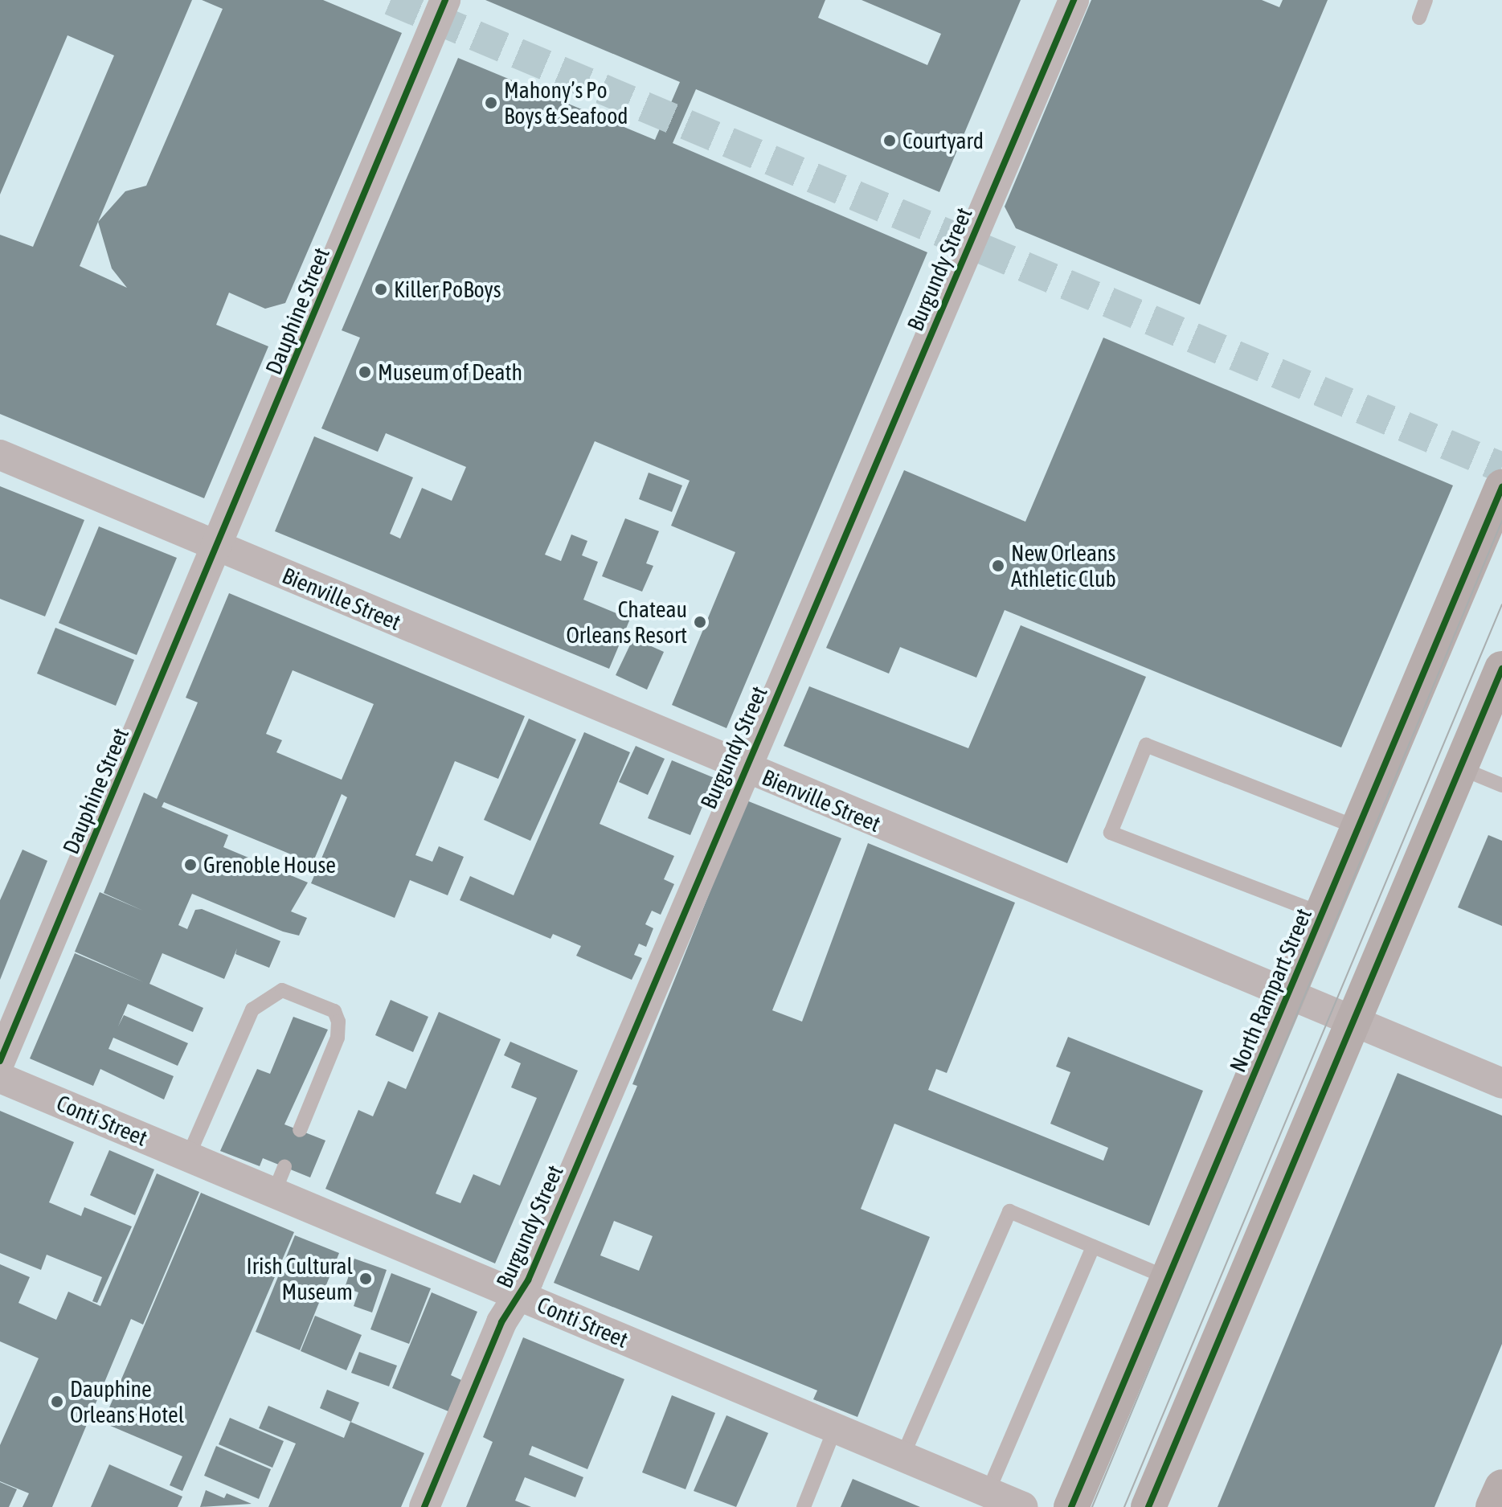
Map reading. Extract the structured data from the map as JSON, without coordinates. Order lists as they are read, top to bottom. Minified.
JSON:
{"streets":{"main road":["North Rampart Street"],"street":["Burgundy Street","Dauphine Street","Bienville Street","Conti Street"]},"crossings":[["Burgundy Street","Bienville Street"],["Burgundy Street","Conti Street"],["Dauphine Street","Bienville Street"],["Bienville Street","North Rampart Street"]],"places":["Mahony’s Po Boys & Seafood","Courtyard","Killer PoBoys","Museum of Death","New Orleans Athletic Club","Chateau Orleans Resort","Grenoble House","Irish Cultural Museum","Dauphine Orleans Hotel"]}
